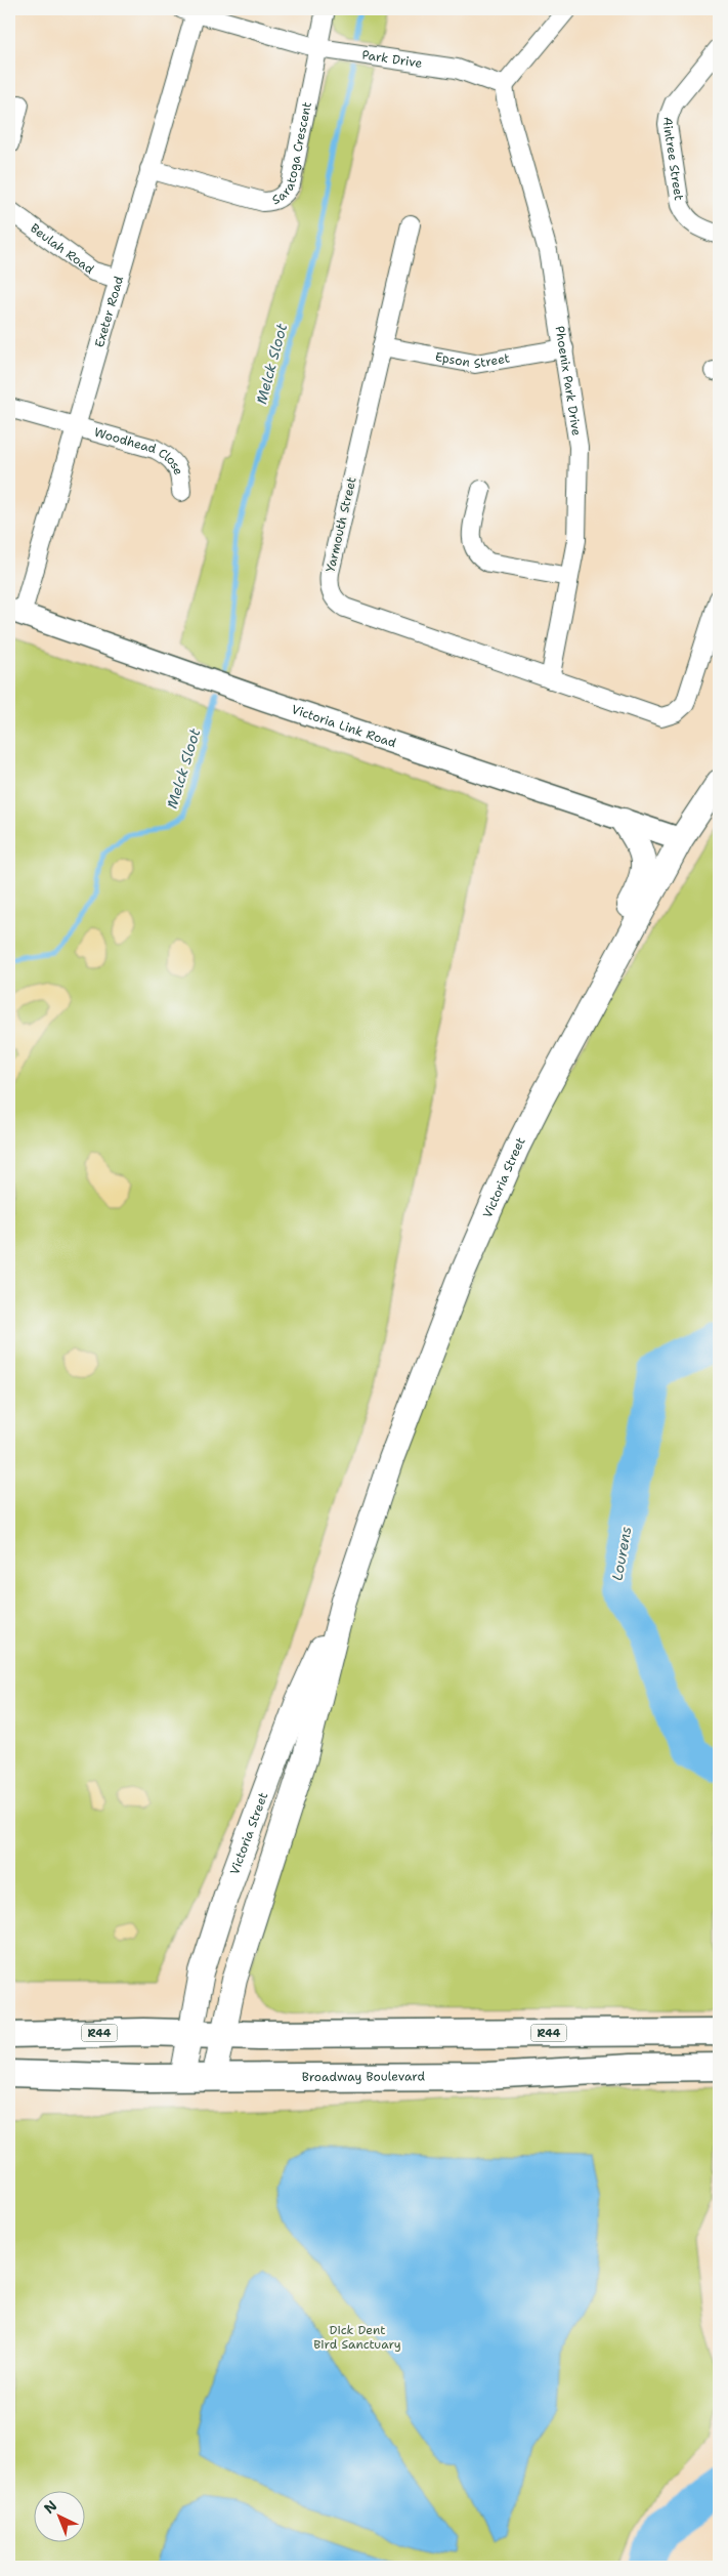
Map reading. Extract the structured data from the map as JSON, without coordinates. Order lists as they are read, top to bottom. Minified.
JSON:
{"streets":{"main road":["Victoria Street","R44","Broadway Boulevard"],"street":["Park Drive","Saratoga Crescent","Aintree Street","Beulah Road","Exeter Road","Epson Street","Phoenix Park Drive","Woodhead Close","Yarmouth Street","Victoria Link Road"]},"crossings":[["Park Drive","Saratoga Crescent"],["Park Drive","Exeter Road"],["Park Drive","Phoenix Park Drive"],["Saratoga Crescent","Exeter Road"],["Beulah Road","Exeter Road"],["Exeter Road","Woodhead Close"],["Exeter Road","Victoria Link Road"],["Epson Street","Phoenix Park Drive"],["Epson Street","Yarmouth Street"],["Phoenix Park Drive","Yarmouth Street"],["Victoria Link Road","Victoria Street"],["Victoria Street","R44"],["Victoria Street","Broadway Boulevard"]],"water":["Melck Sloot","Lourens"],"parks":["Dick Dent Bird Sanctuary"],"north":"top left"}
